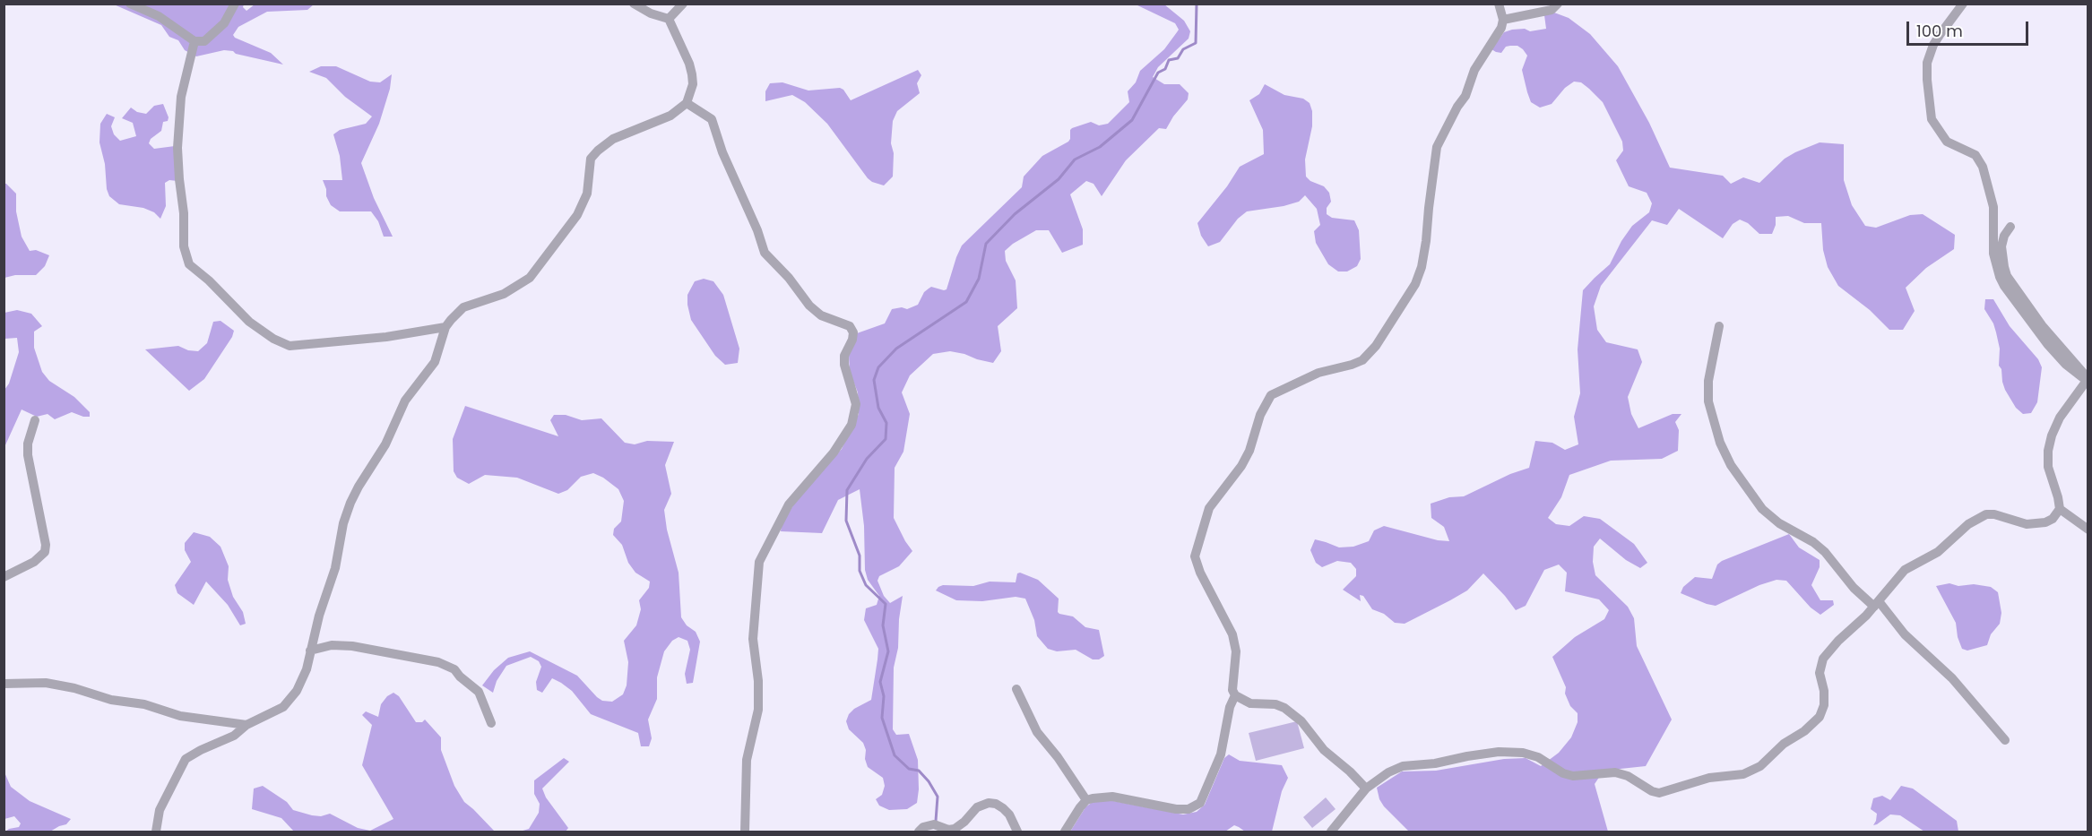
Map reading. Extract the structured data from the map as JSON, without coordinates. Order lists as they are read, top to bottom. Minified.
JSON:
{"scale_bar":"100 m"}
